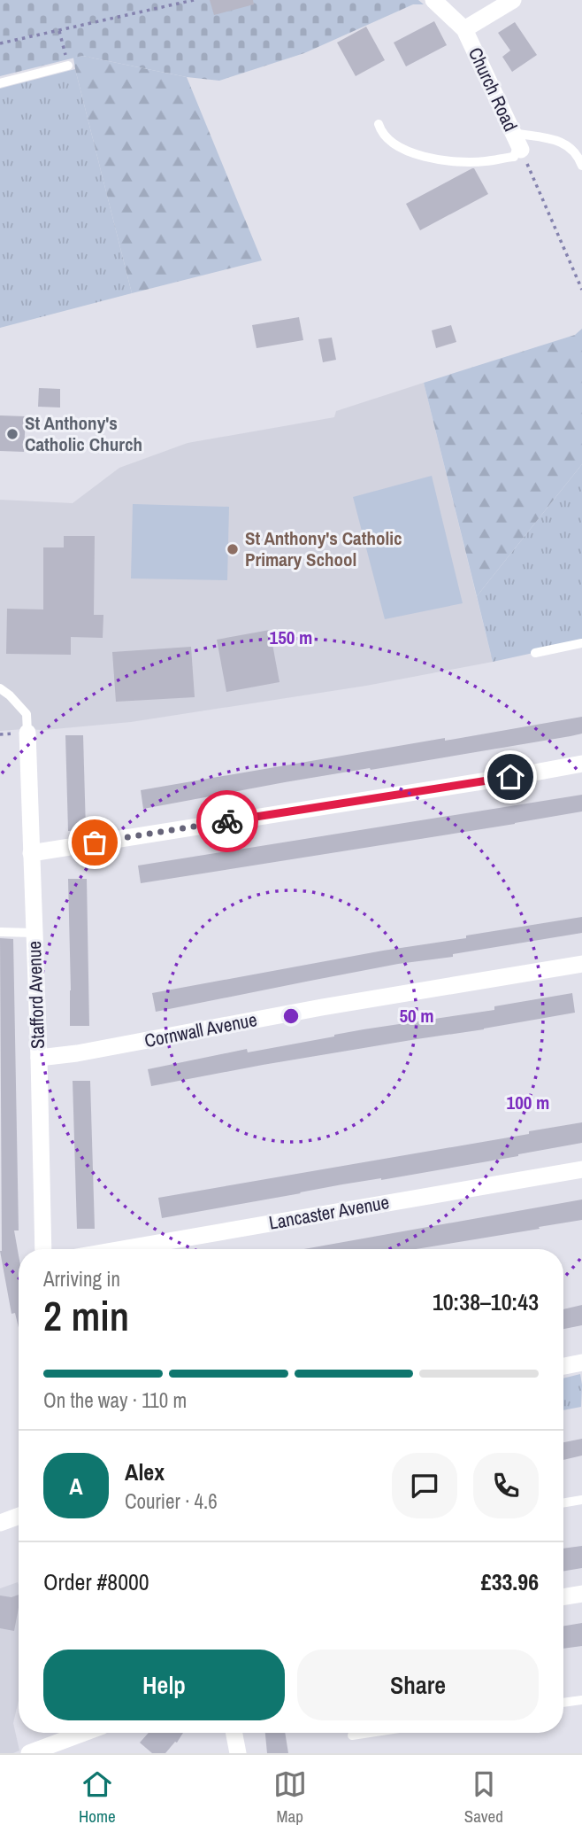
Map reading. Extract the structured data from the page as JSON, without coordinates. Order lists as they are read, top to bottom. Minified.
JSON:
{"streets":{"street":["Church Road","Stafford Avenue","Cornwall Avenue","Lancaster Avenue"]},"crossings":[["Stafford Avenue","Cornwall Avenue"]],"places":["St Anthony's Catholic Church","St Anthony's Catholic Primary School"],"page":{"heading":["2 min","Arriving in","10:38–10:43"],"panel":["Alex","Courier · 4.6","Order #8000","£33.96"],"bar":"On the way · 110 m","round":"A","buttons":["Help","Share"],"tabs":["Home","Map","Saved"]},"rings":["150 m","50 m","100 m"]}
